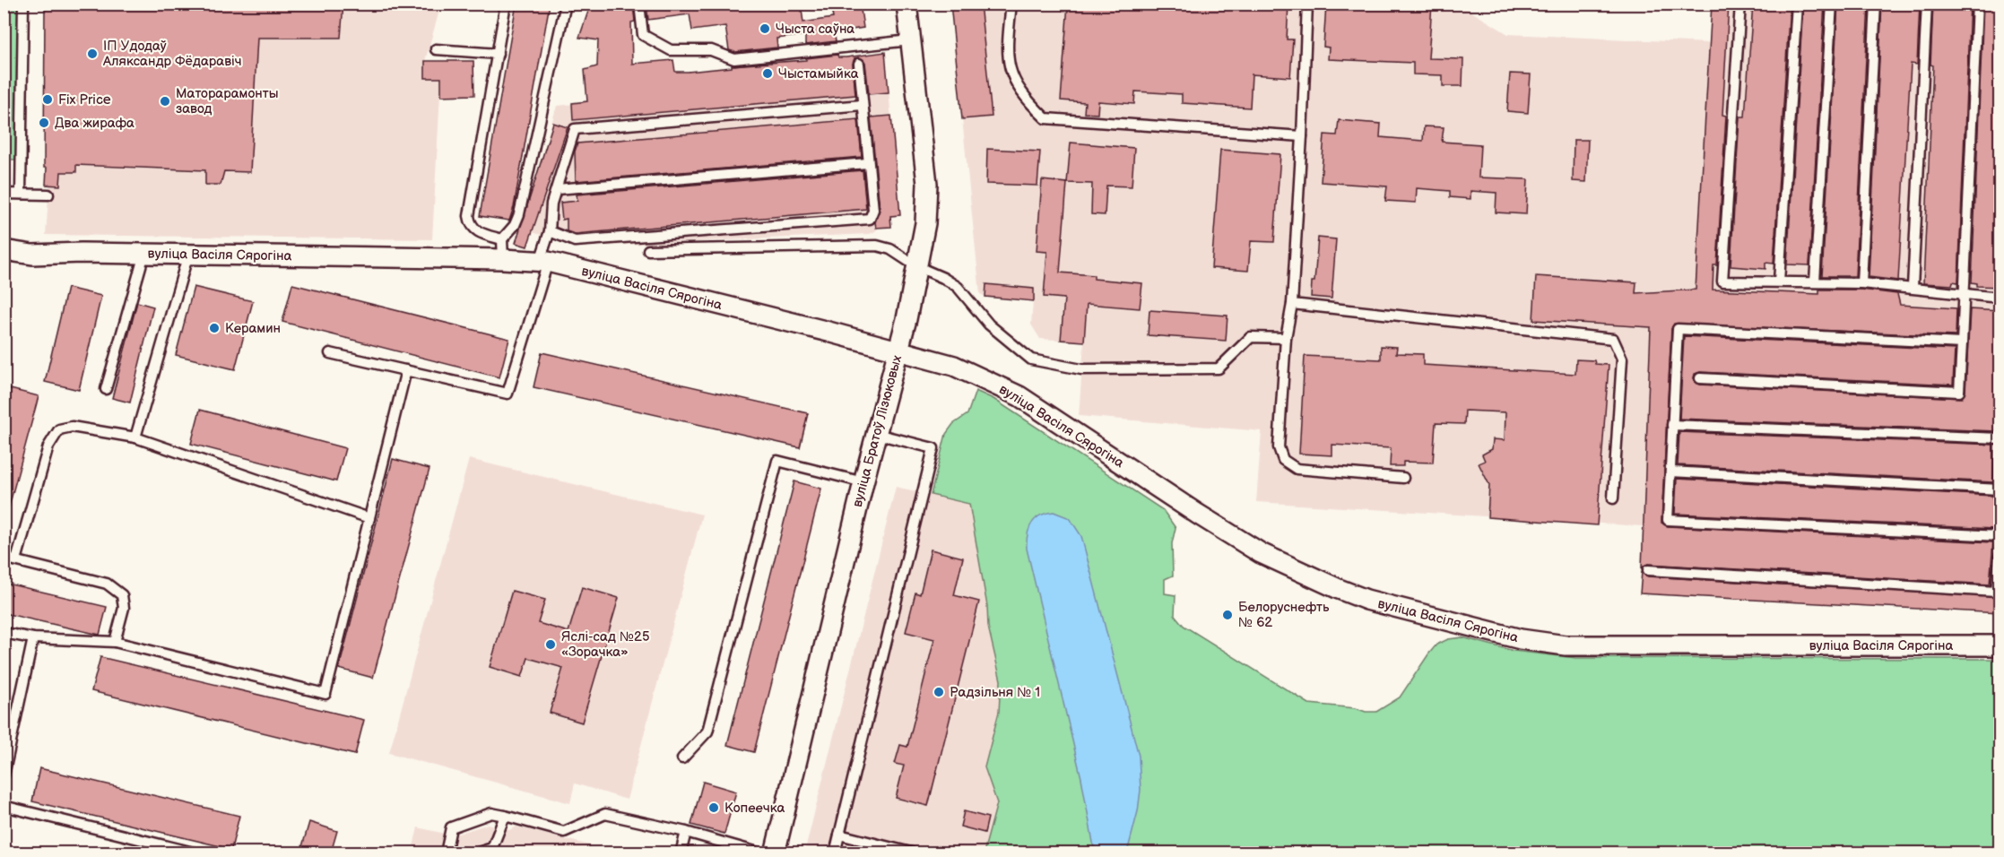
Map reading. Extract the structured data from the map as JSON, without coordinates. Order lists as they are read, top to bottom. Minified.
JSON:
{"streets":{"street":["вуліца Васіля Сярогіна","вуліца Братоў Лізюковых"]},"crossings":[["вуліца Васіля Сярогіна","вуліца Братоў Лізюковых"]],"places":["Чыста саўна","ІП Удодаў Аляксандр Фёдаравіч","Чыстамыйка","Fix Price","Маторарамонты завод","Два жирафа","Керамин","Белоруснефть № 62","Яслі-сад №25 «Зорачка»","Радзільня № 1","Копеечка"]}
